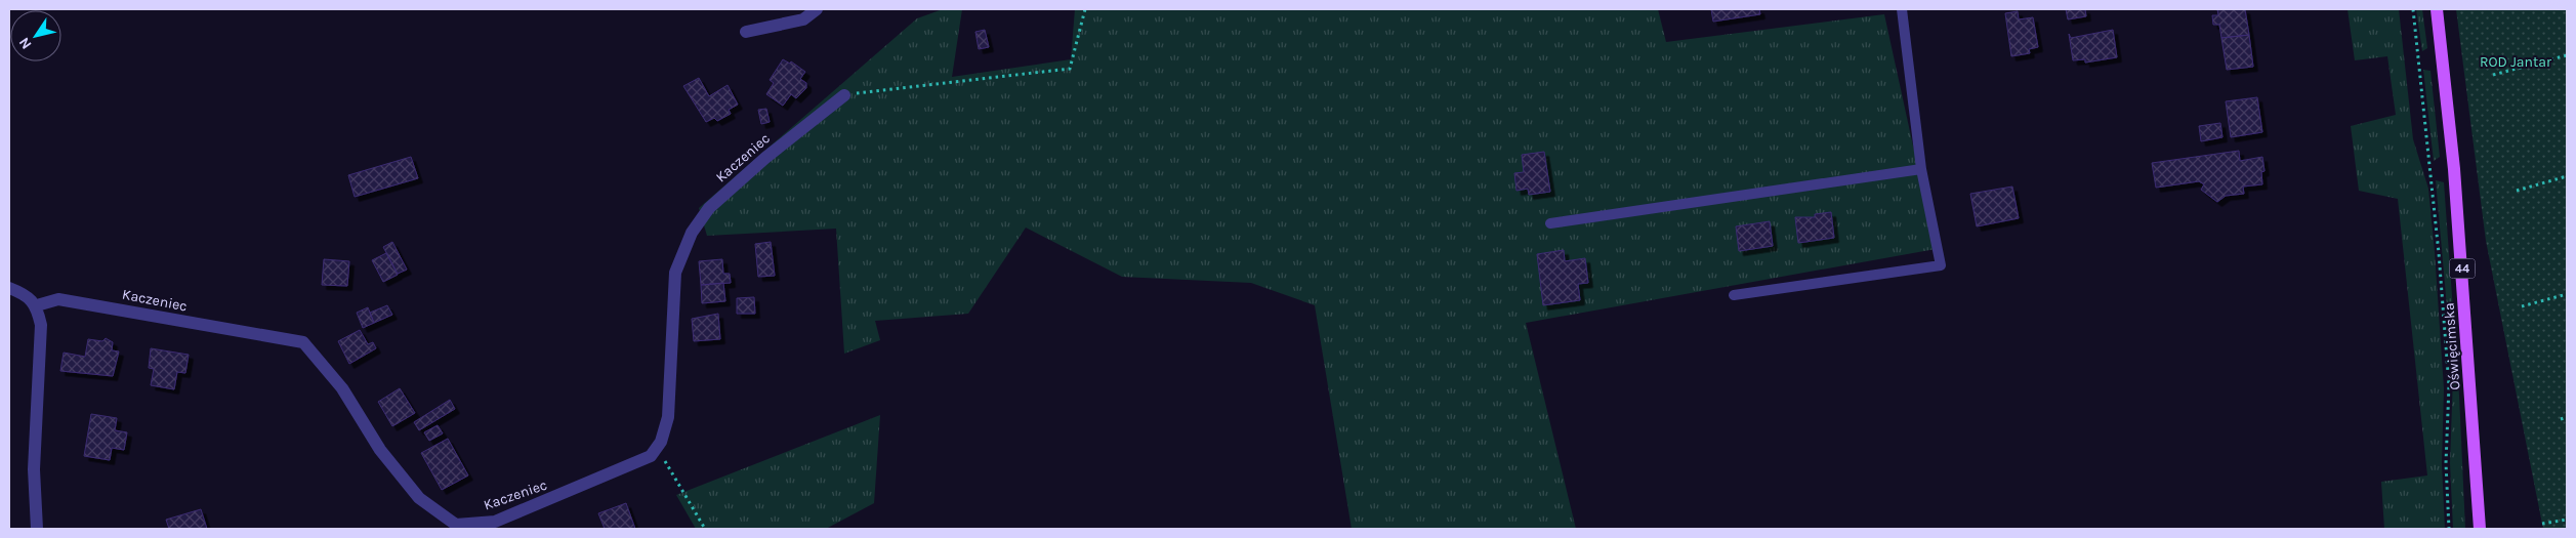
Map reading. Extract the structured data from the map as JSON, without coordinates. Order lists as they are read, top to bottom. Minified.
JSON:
{"streets":{"main road":["44","Oświęcimska"],"street":["Kaczeniec"]},"parks":["ROD Jantar"],"north":"bottom left"}
